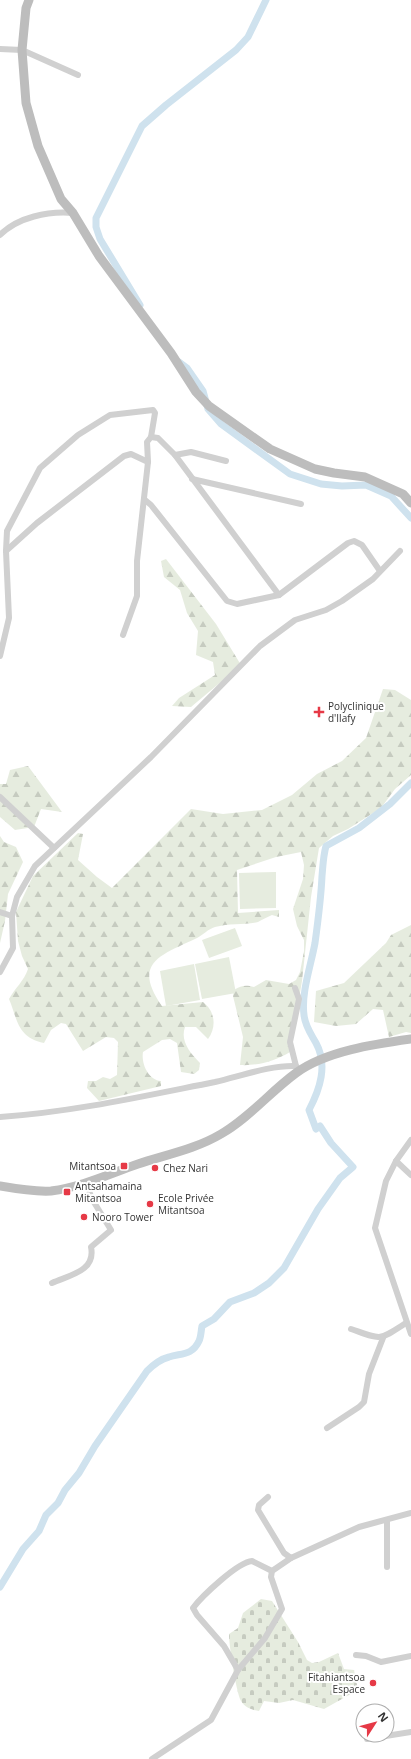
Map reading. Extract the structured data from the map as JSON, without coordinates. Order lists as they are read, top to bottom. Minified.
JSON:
{"places":{"health":["Polyclinique d'Ilafy"],"transit":["Mitantsoa","Antsahamaina Mitantsoa"],"other":["Chez Nari","Ecole Privée Mitantsoa","Nooro Tower","Fitahiantsoa Espace"]},"north":"top right"}
